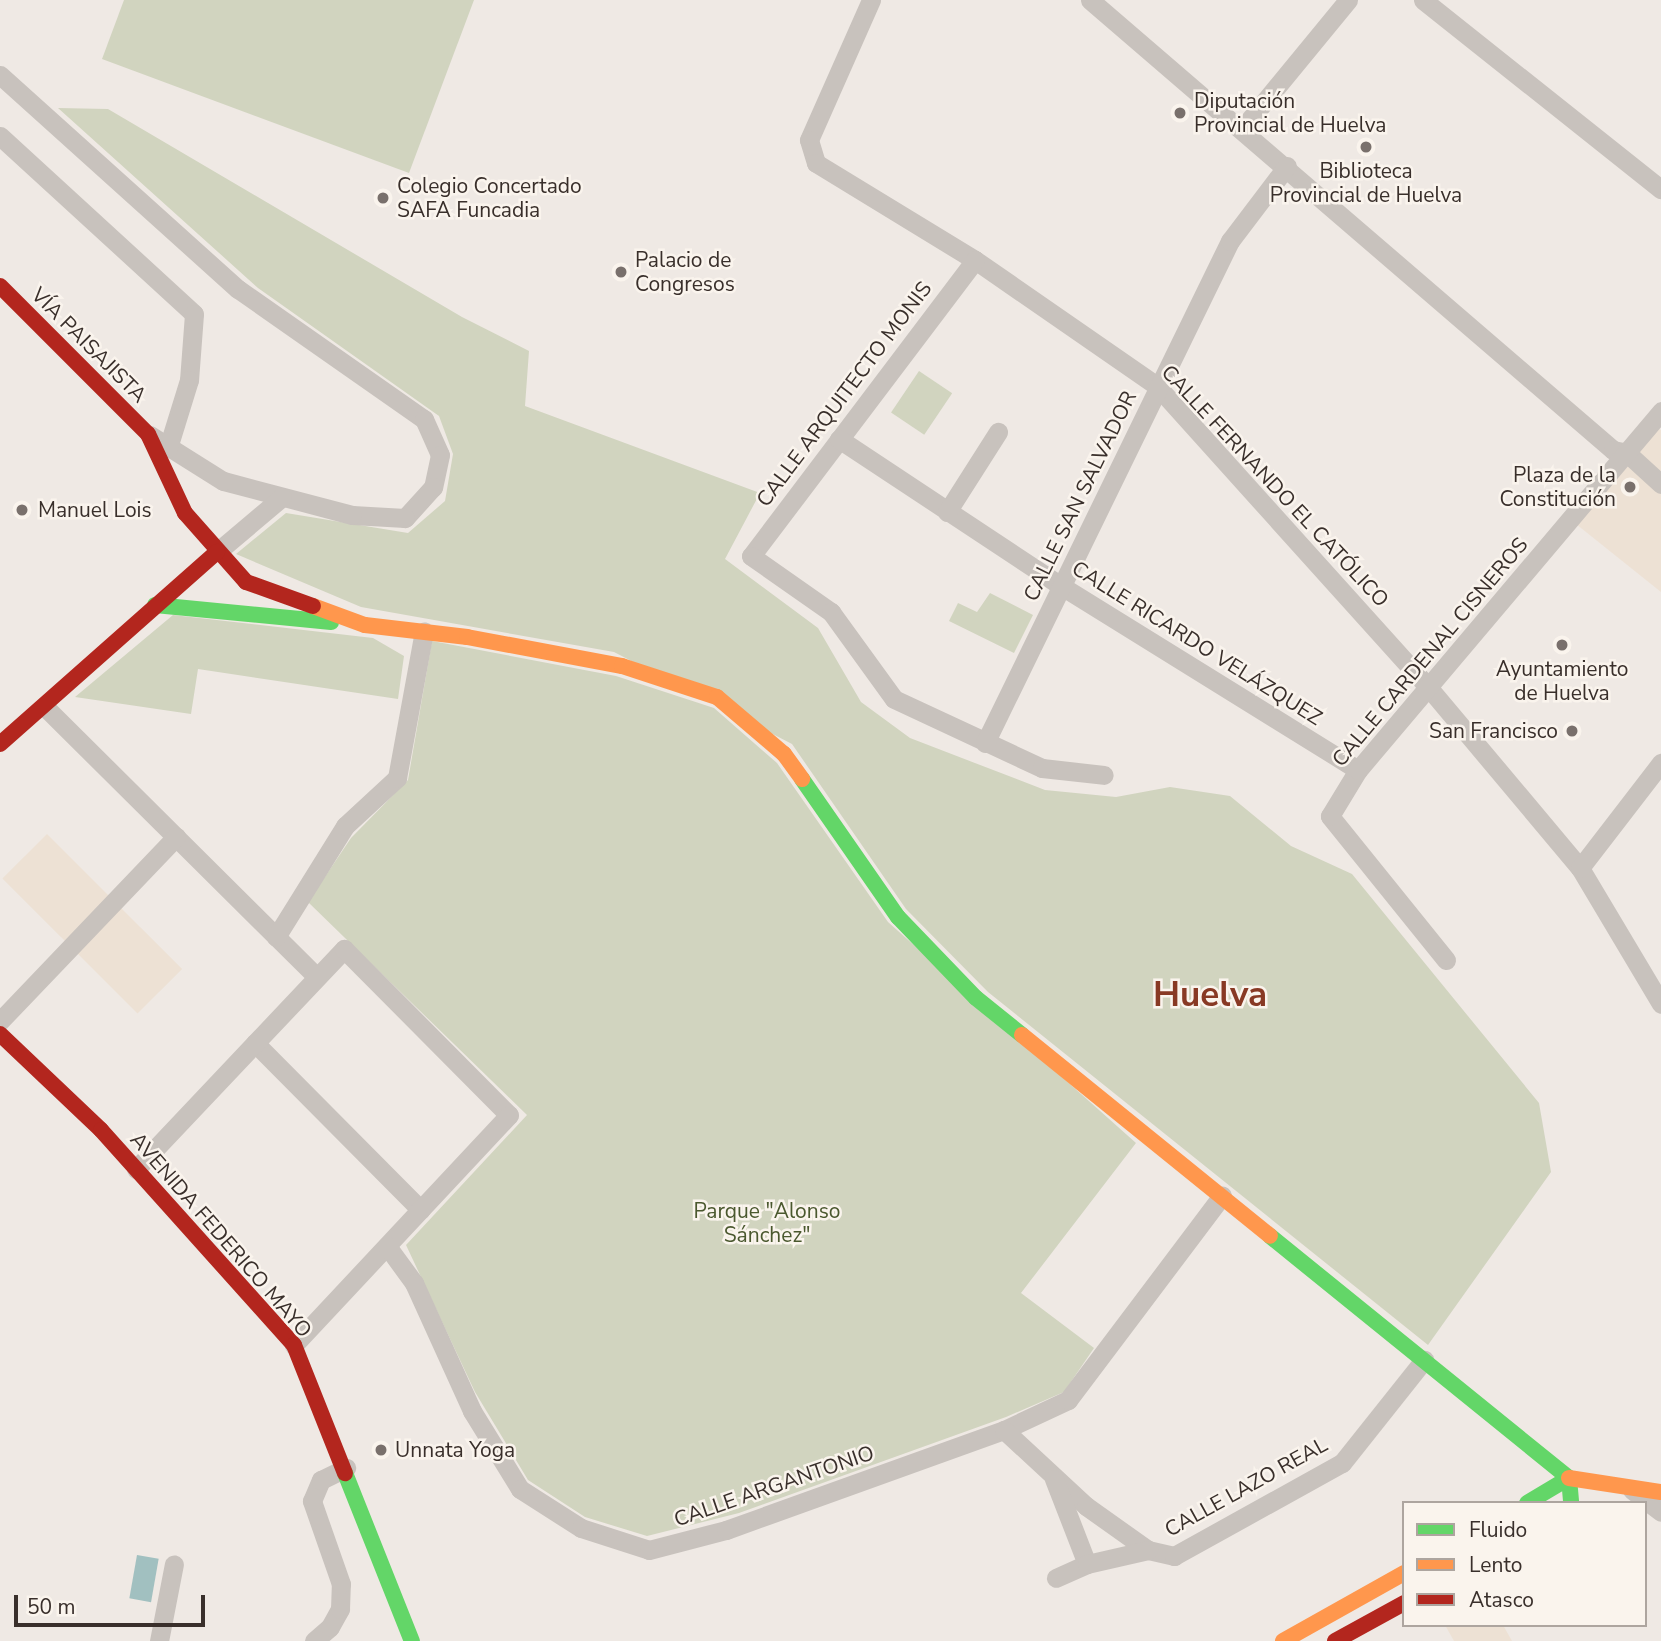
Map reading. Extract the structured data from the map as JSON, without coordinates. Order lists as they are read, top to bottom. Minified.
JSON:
{"streets":{"street":["VÍA PAISAJISTA","CALLE ARQUITECTO MONIS","CALLE FERNANDO EL CATÓLICO","CALLE SAN SALVADOR","CALLE RICARDO VELÁZQUEZ","CALLE CARDENAL CISNEROS","AVENIDA FEDERICO MAYO","CALLE ARGANTONIO","CALLE LAZO REAL"]},"crossings":[["CALLE ARQUITECTO MONIS","CALLE FERNANDO EL CATÓLICO"],["CALLE ARQUITECTO MONIS","CALLE SAN SALVADOR"],["CALLE ARQUITECTO MONIS","CALLE RICARDO VELÁZQUEZ"],["CALLE FERNANDO EL CATÓLICO","CALLE SAN SALVADOR"],["CALLE FERNANDO EL CATÓLICO","CALLE CARDENAL CISNEROS"],["CALLE SAN SALVADOR","CALLE RICARDO VELÁZQUEZ"],["CALLE RICARDO VELÁZQUEZ","CALLE CARDENAL CISNEROS"],["CALLE ARGANTONIO","CALLE LAZO REAL"]],"districts":["Huelva"],"parks":["Parque \"Alonso Sánchez\""],"places":["Diputación Provincial de Huelva","Biblioteca Provincial de Huelva","Colegio Concertado SAFA Funcadia","Palacio de Congresos","Plaza de la Constitución","Manuel Lois","Ayuntamiento de Huelva","San Francisco","Unnata Yoga"],"legend":["Fluido","Lento","Atasco"],"scale_bar":"50 m"}
